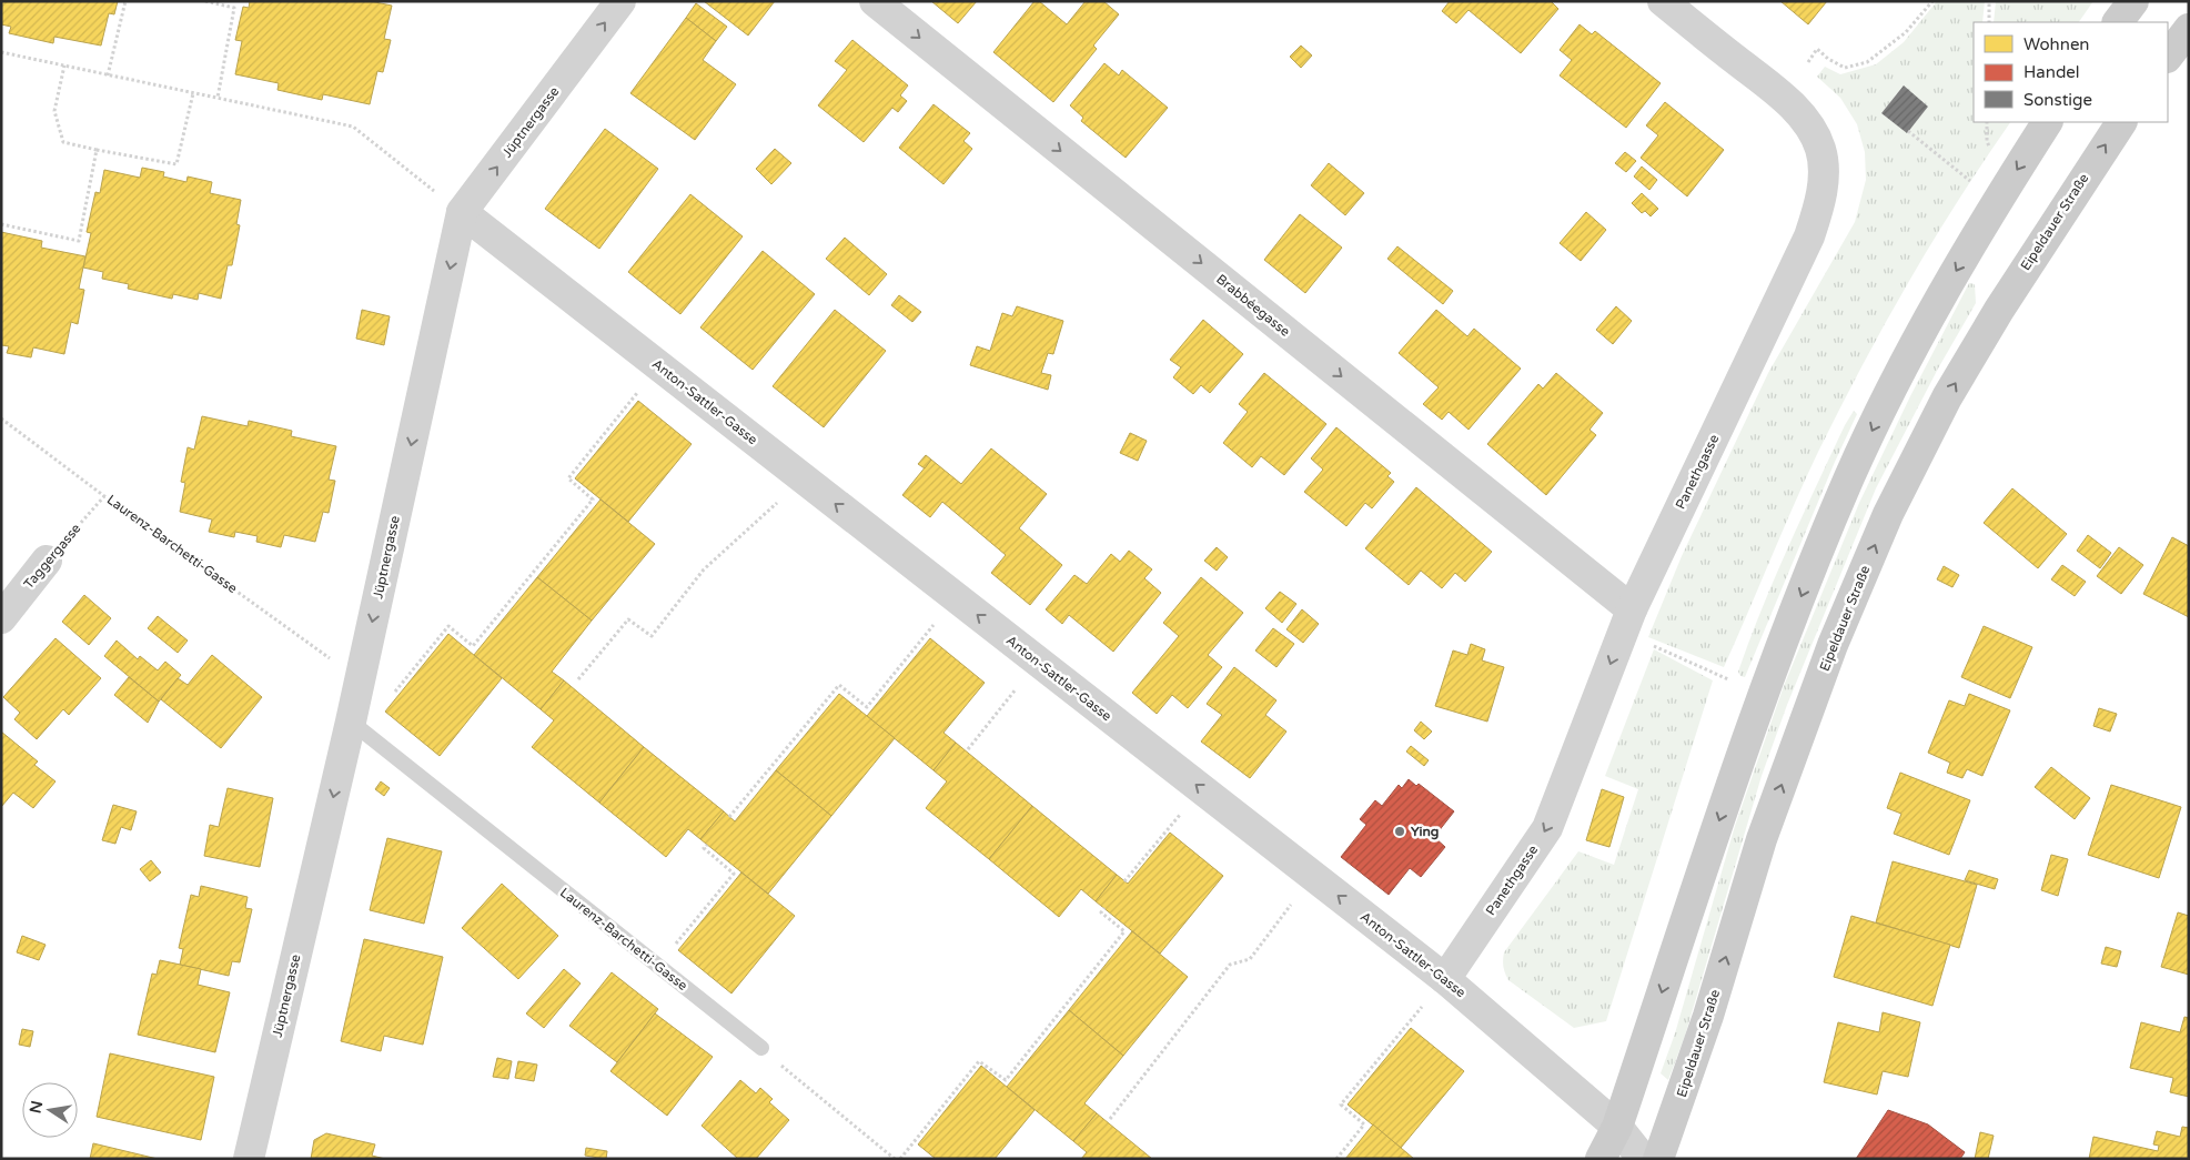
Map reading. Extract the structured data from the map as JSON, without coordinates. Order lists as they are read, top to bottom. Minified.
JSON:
{"streets":{"main road":["Eipeldauer Straße"],"street":["Jüptnergasse","Brabbéegasse","Anton-Sattler-Gasse","Panethgasse","Taggergasse"],"lane":["Laurenz-Barchetti-Gasse"]},"crossings":[["Jüptnergasse","Anton-Sattler-Gasse"],["Jüptnergasse","Laurenz-Barchetti-Gasse"],["Brabbéegasse","Panethgasse"],["Anton-Sattler-Gasse","Panethgasse"],["Laurenz-Barchetti-Gasse","Taggergasse"]],"one_way":["Brabbéegasse","Anton-Sattler-Gasse","Panethgasse"],"places":["Ying"],"legend":["Wohnen","Handel","Sonstige"],"north":"left"}
